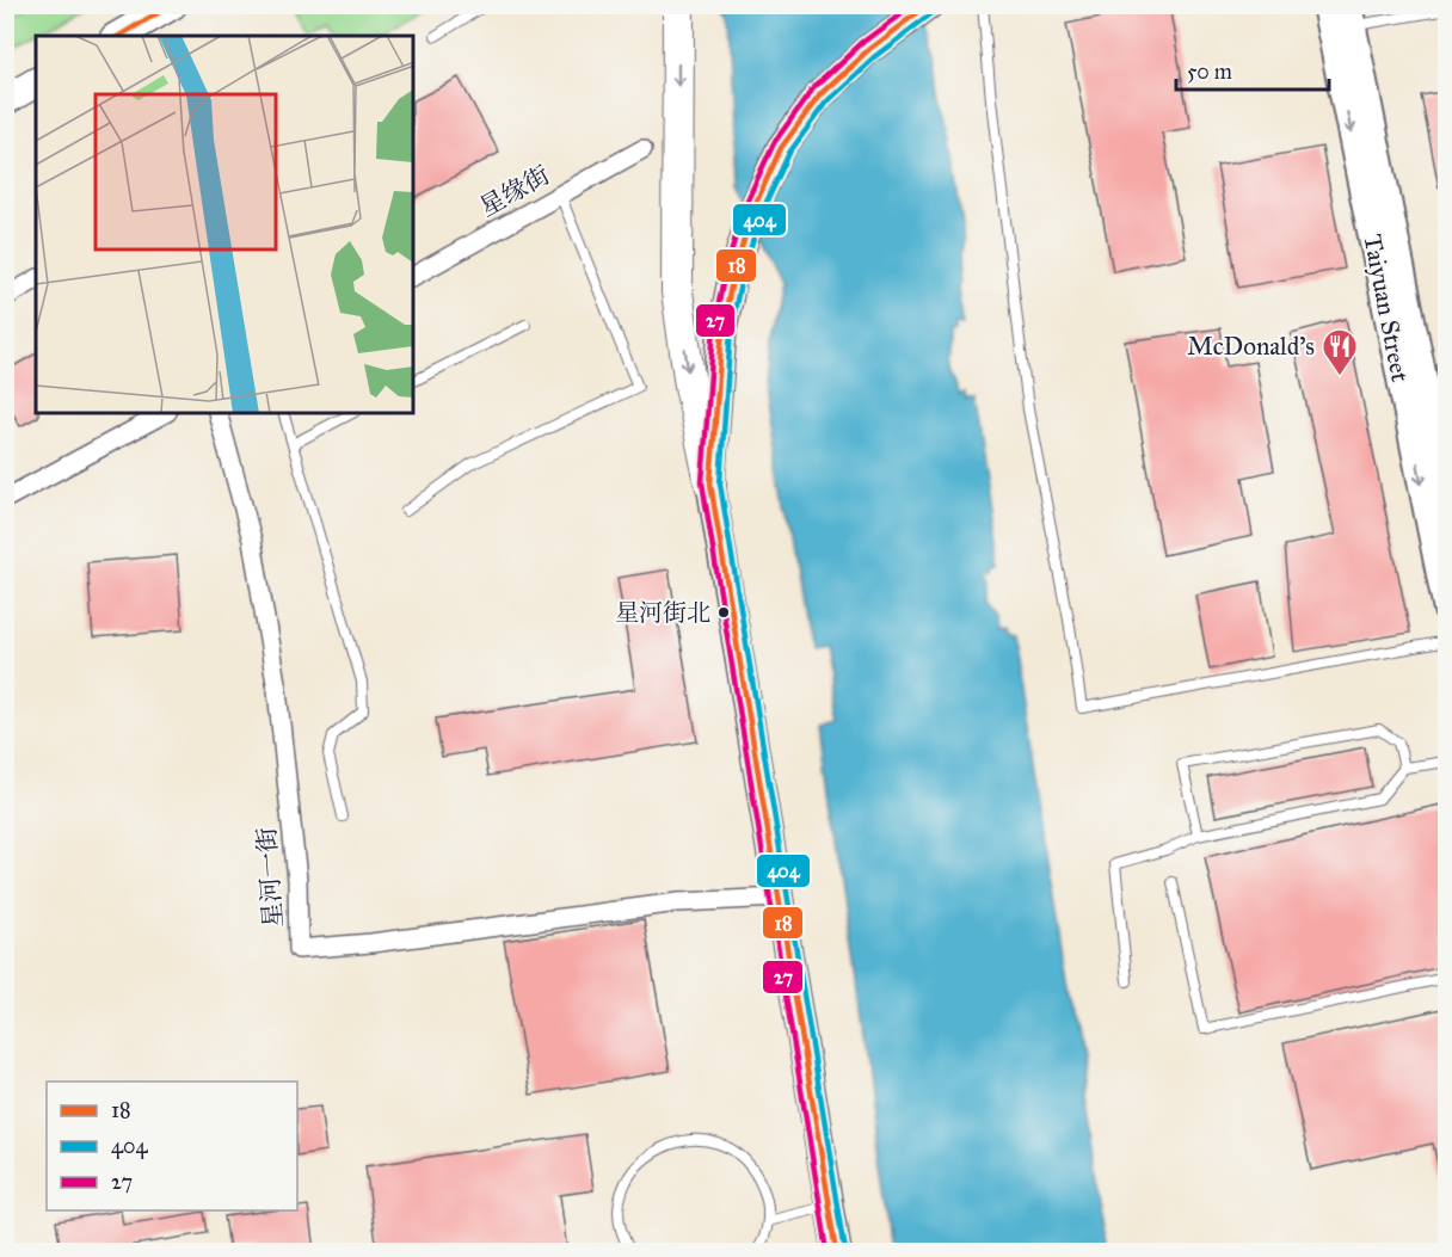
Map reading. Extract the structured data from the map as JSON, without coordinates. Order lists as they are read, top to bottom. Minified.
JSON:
{"streets":{"main road":["Taiyuan Street"],"street":["星缘街","星河一街"]},"places":{"restaurant":["McDonald's"],"other":["星河街北"]},"lines":["transit line 18","transit line 27","transit line 404"],"legend":["18","404","27"],"scale_bar":"50 m"}
